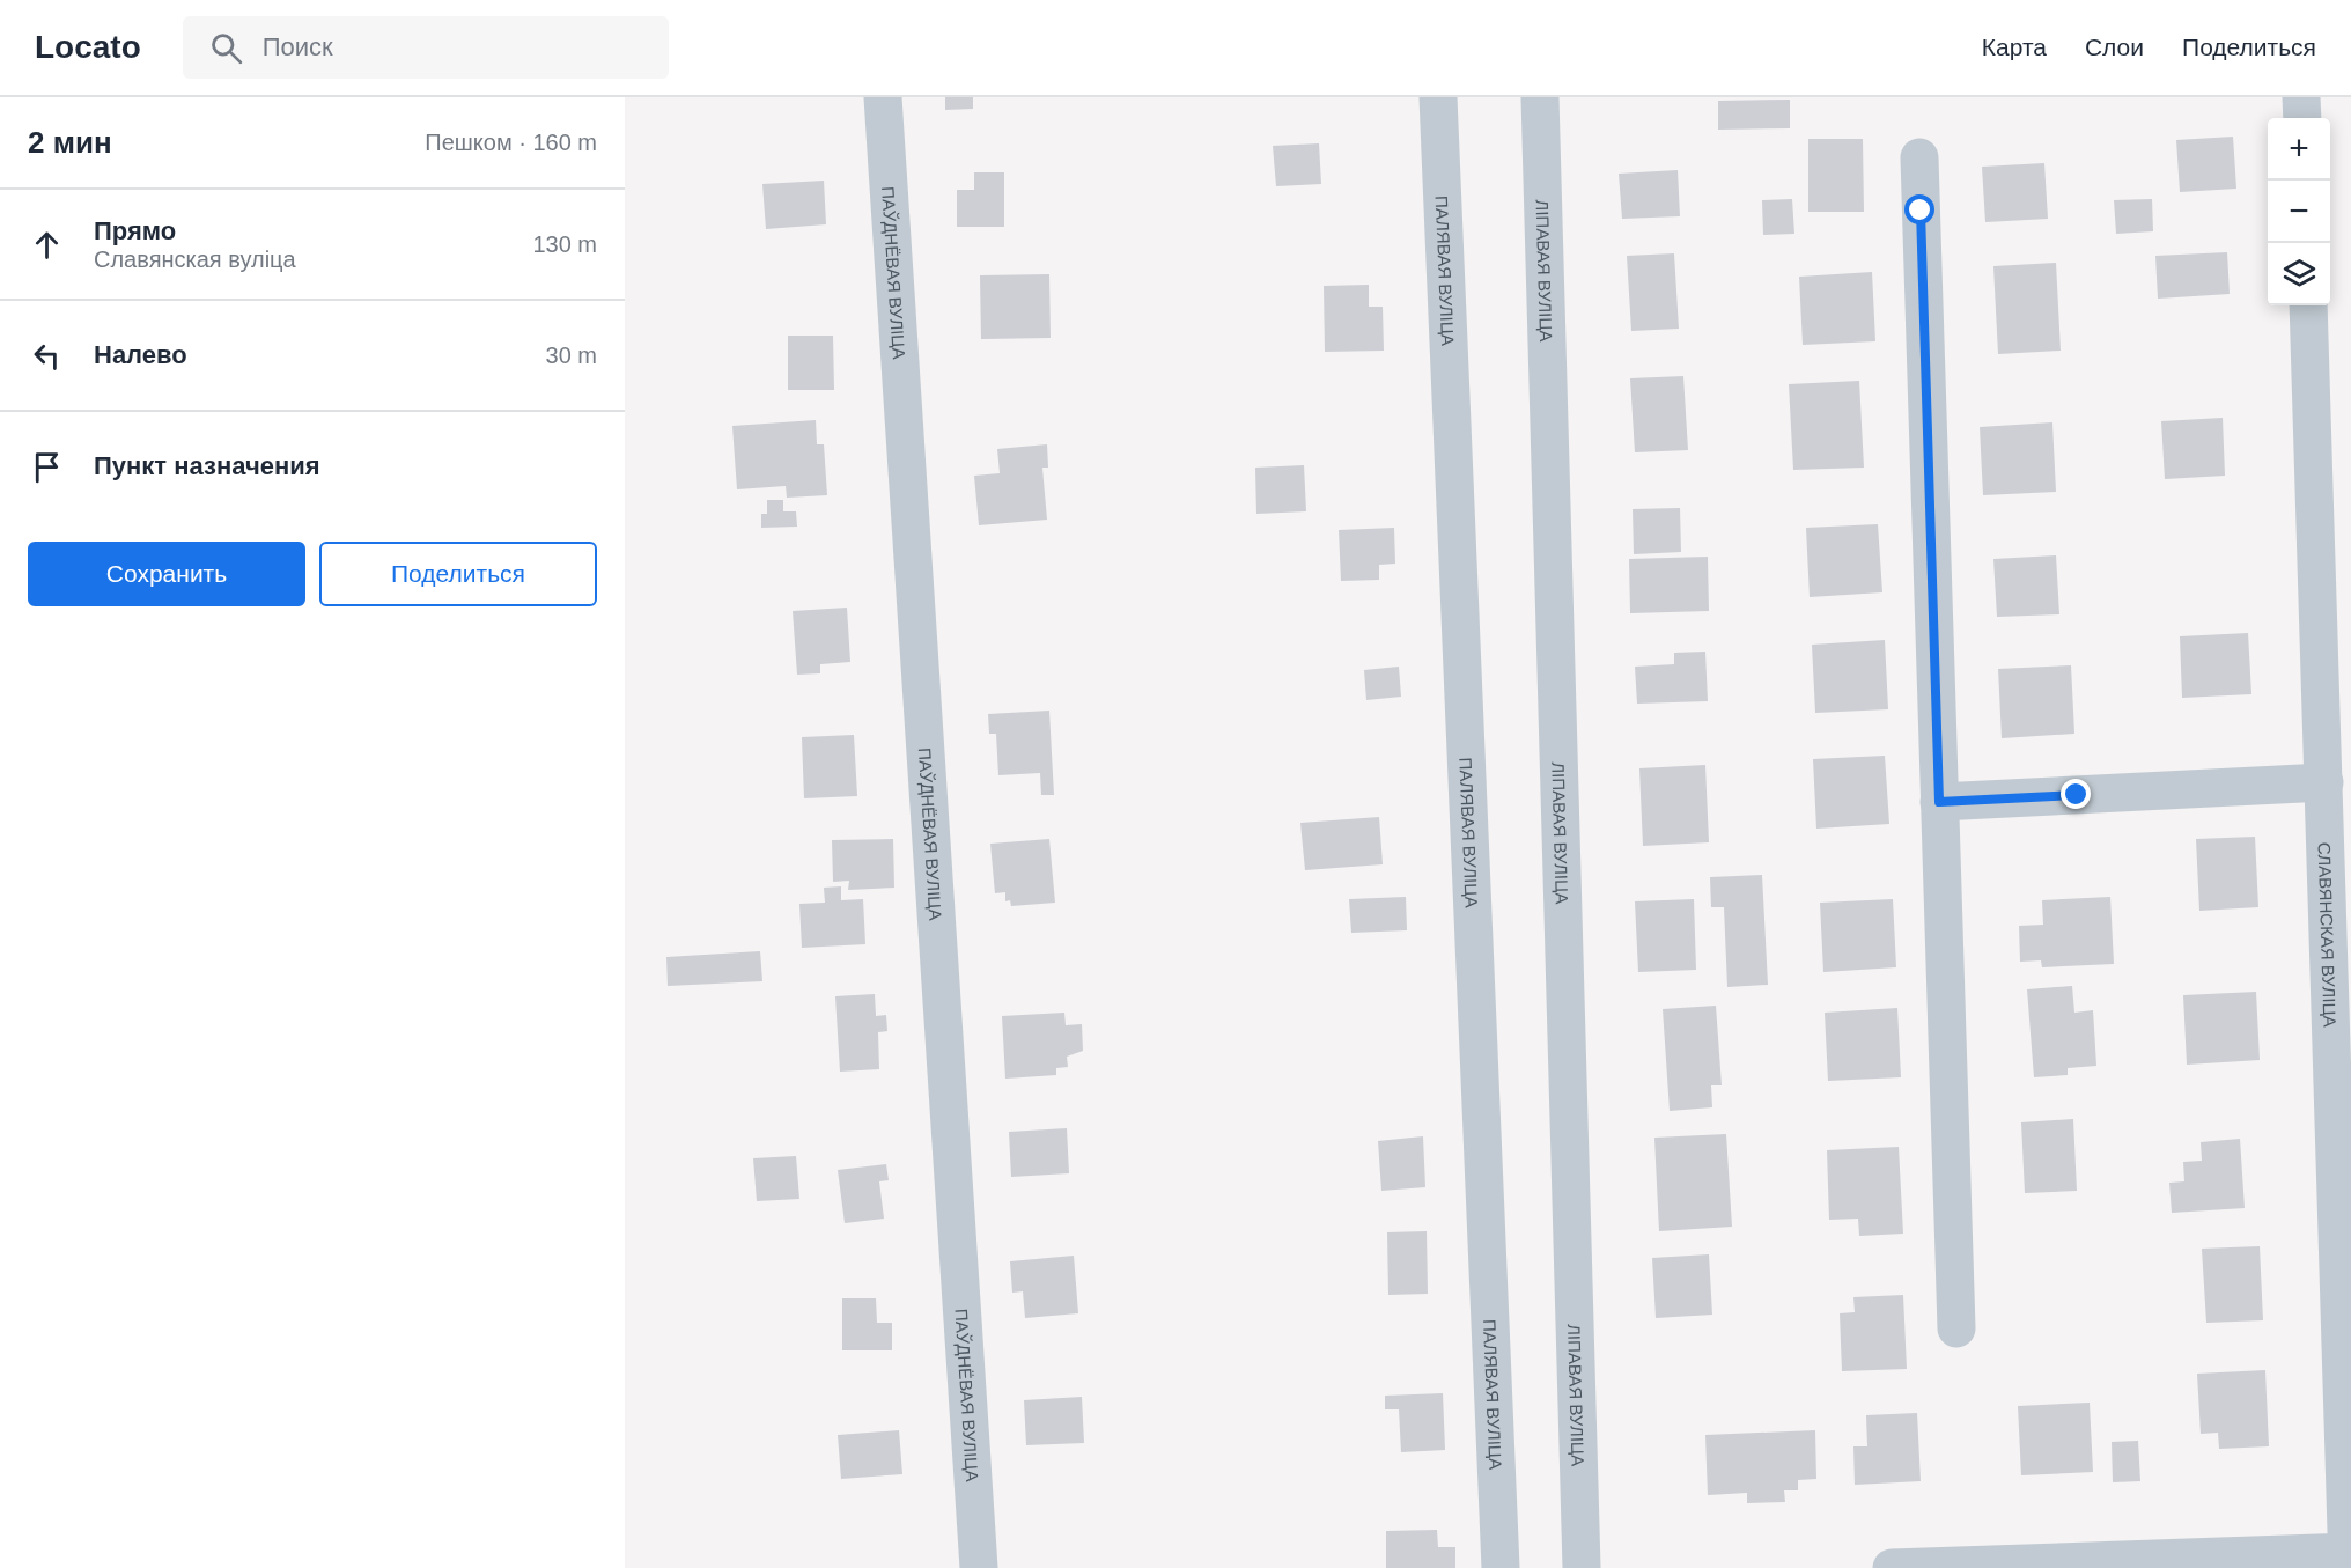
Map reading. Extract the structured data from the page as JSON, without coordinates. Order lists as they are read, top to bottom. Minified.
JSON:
{"streets":{"street":["ПАЛЯВАЯ ВУЛІЦА","ЛІПАВАЯ ВУЛІЦА","ПАЎДНЁВАЯ ВУЛІЦА","СЛАВЯНСКАЯ ВУЛІЦА"]},"page":{"header":"Locato","search":"Поиск","nav":["Карта","Слои","Поделиться"],"heading":["2 мин","Пешком · 160 m"],"map_buttons":["+","−"],"list":[["Прямо","Славянская вуліца","130 m"],["Налево","30 m"],"Пункт назначения"],"buttons":["Сохранить","Поделиться"]}}
